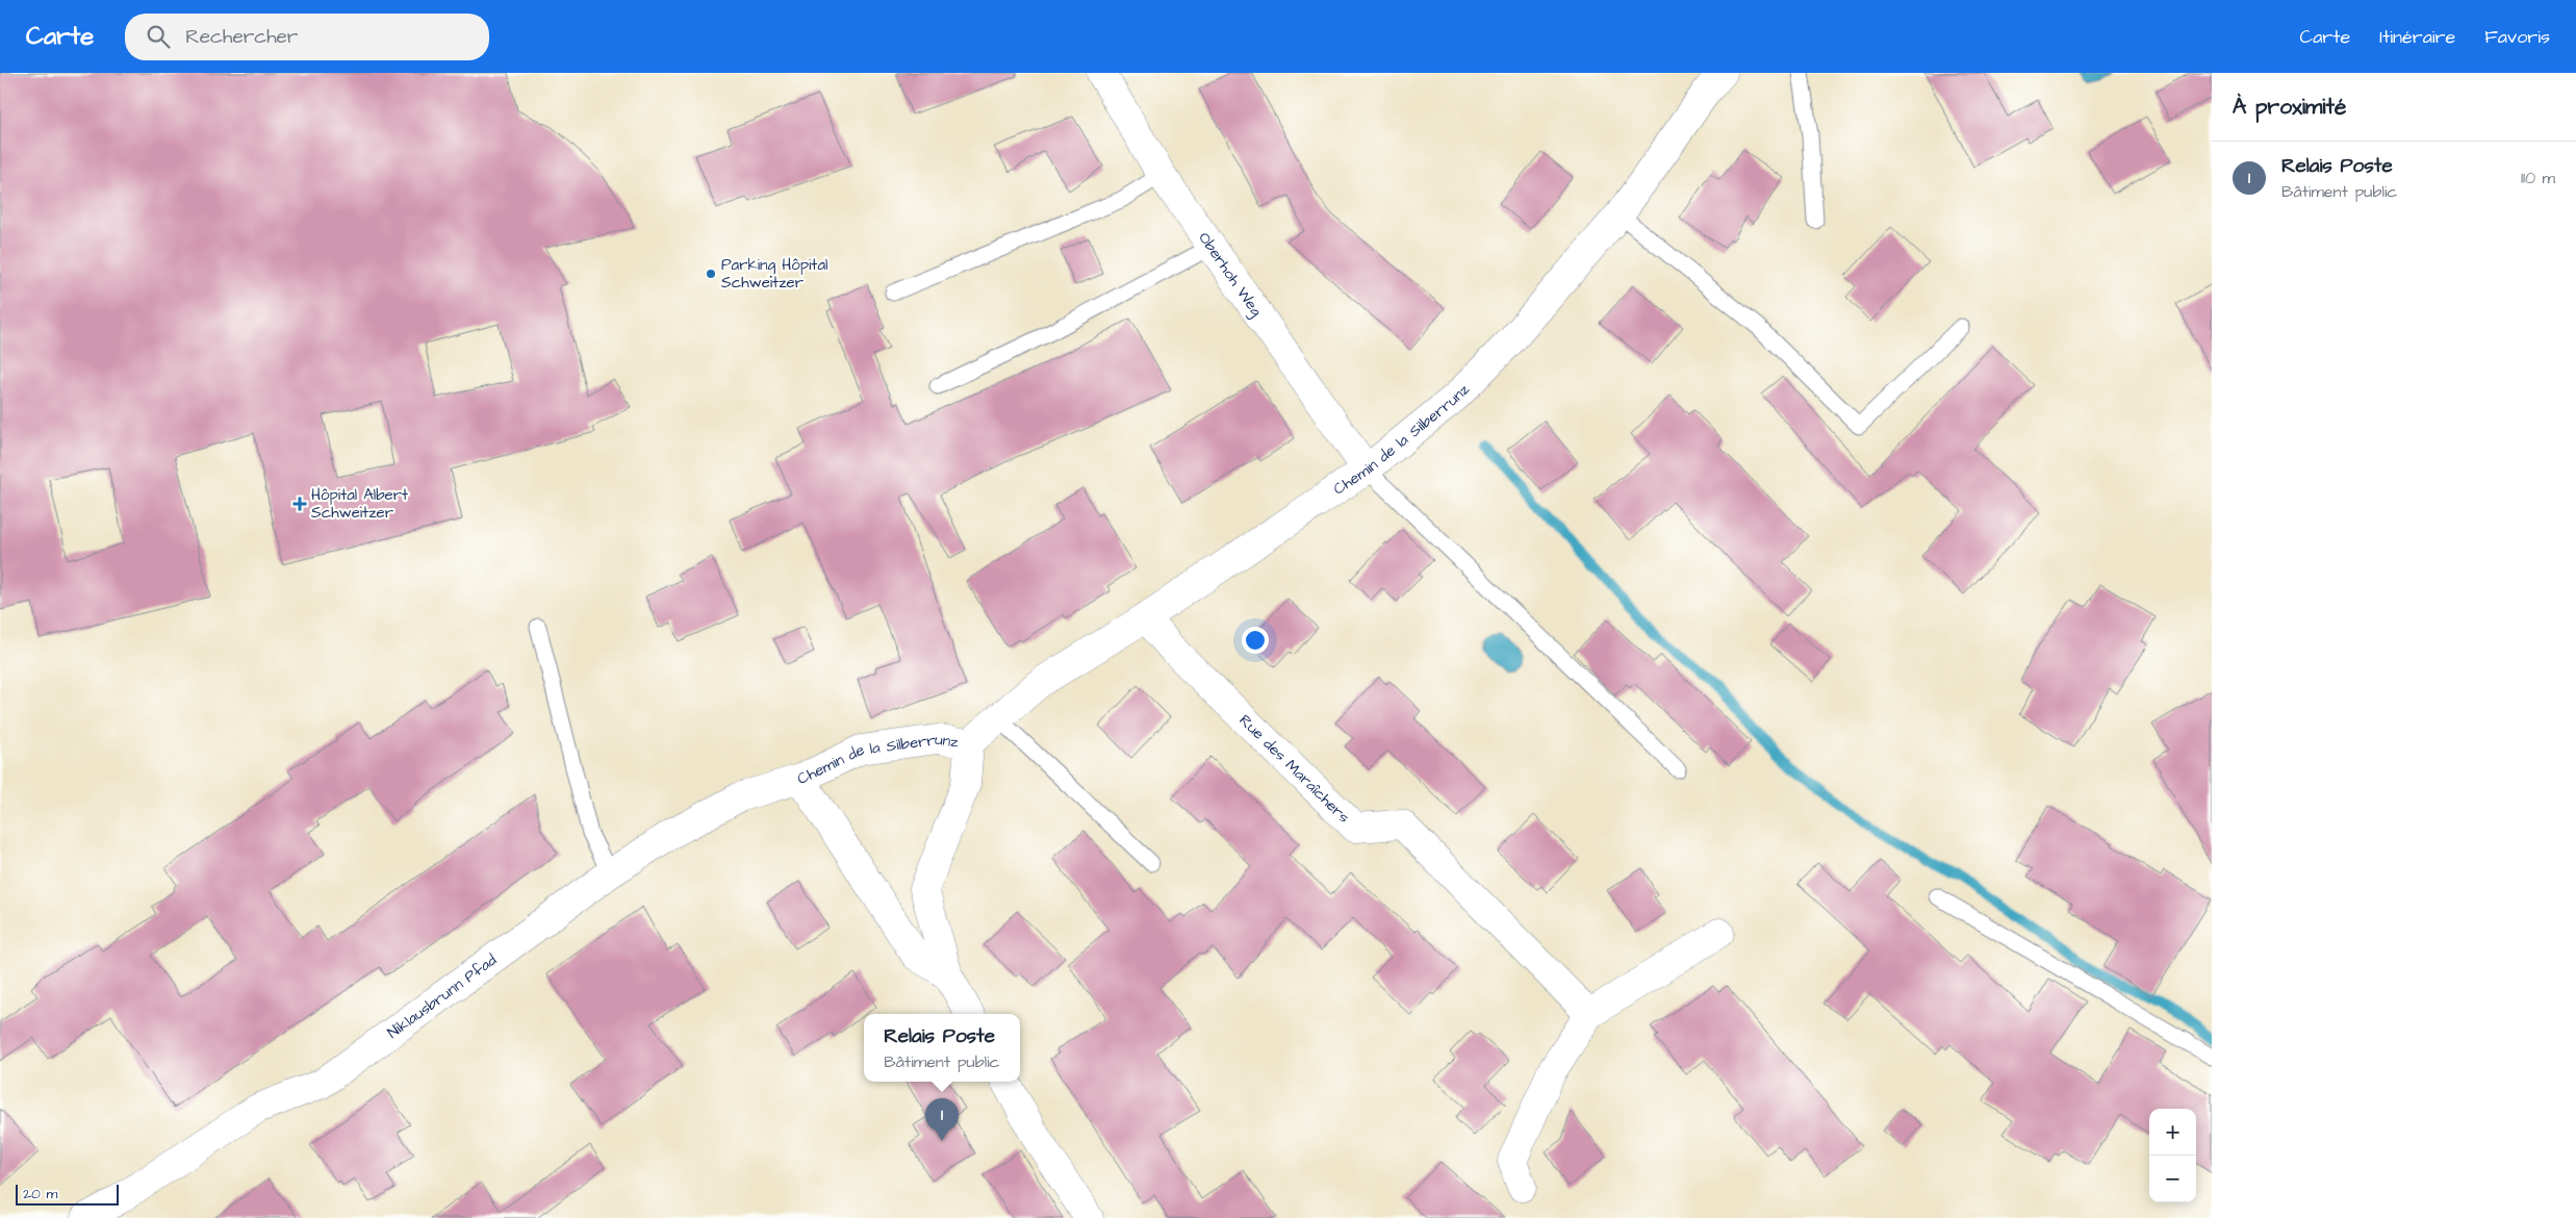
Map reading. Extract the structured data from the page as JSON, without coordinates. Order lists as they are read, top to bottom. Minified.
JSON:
{"streets":{"street":["Oberhoh Weg","Chemin de la Silberrunz","Rue des Maraîchers","Niklausbrunn Pfad"]},"crossings":[["Oberhoh Weg","Chemin de la Silberrunz"],["Chemin de la Silberrunz","Rue des Maraîchers"],["Chemin de la Silberrunz","Niklausbrunn Pfad"]],"places":{"other":["Parking Hôpital Schweitzer"],"health":["Hôpital Albert Schweitzer"]},"scale_bar":"20 m","page":{"header":"Carte","search":"Rechercher","nav":["Carte","Itinéraire","Favoris"],"heading":"À proximité","list":[{"mark":"1","name":"Relais Poste","note":"Bâtiment public","value":"110 m"}],"popup":["Relais Poste","Bâtiment public"],"pins":"1","map_buttons":["+","−"],"scale":"20 m"}}
